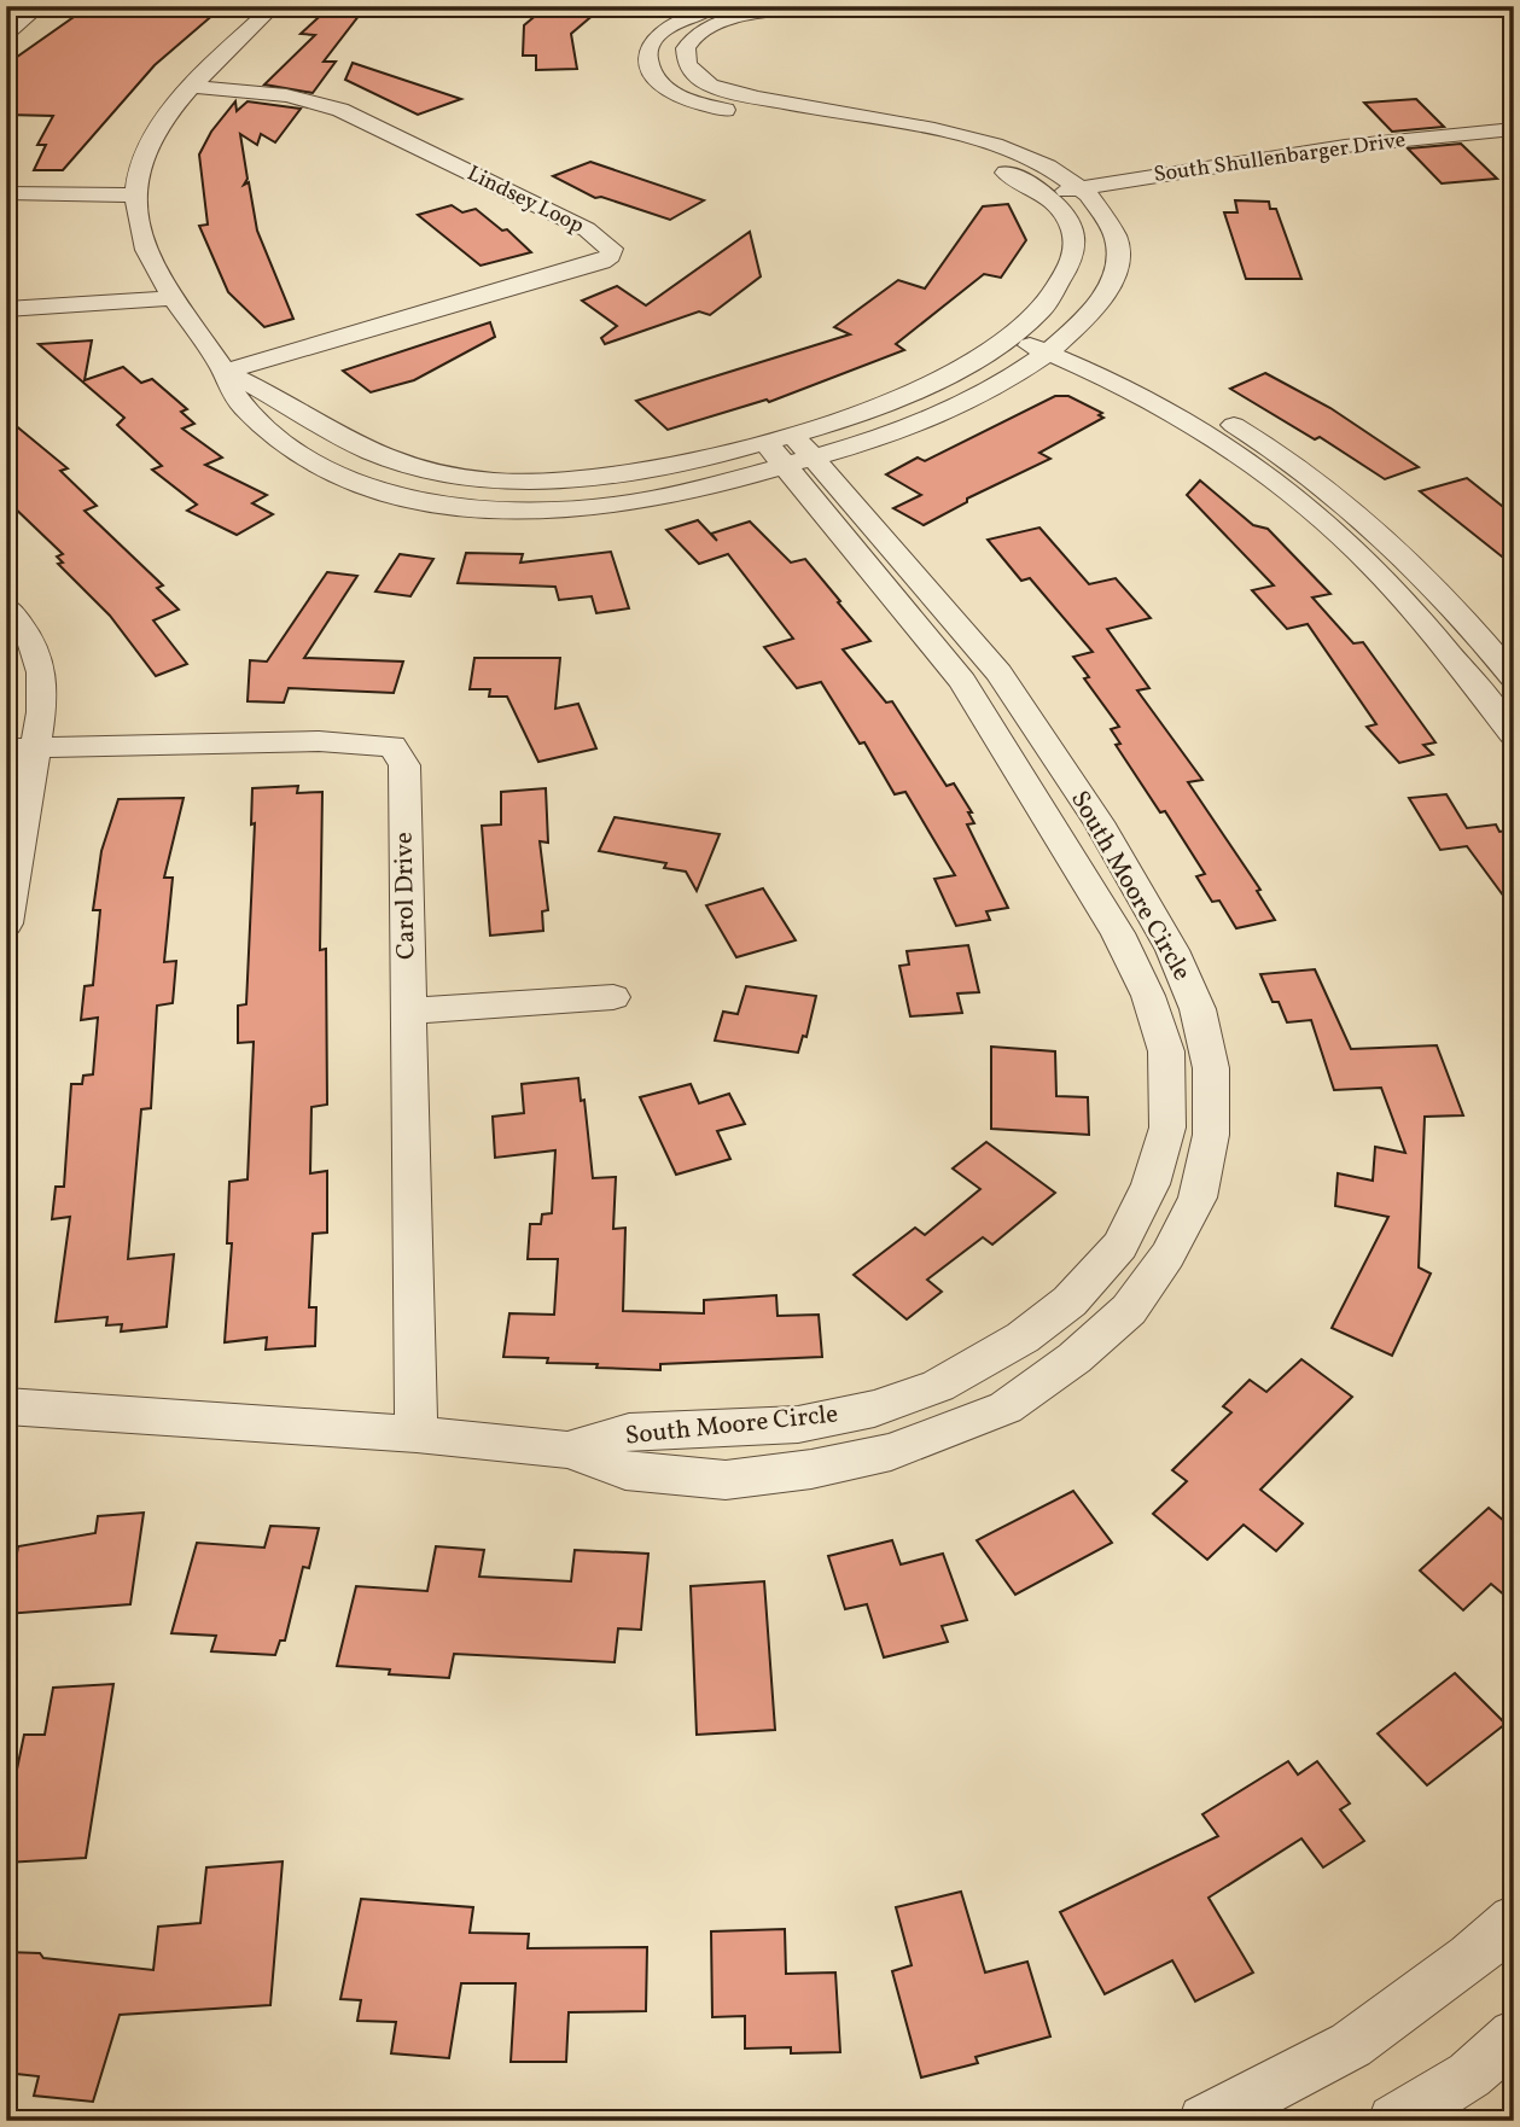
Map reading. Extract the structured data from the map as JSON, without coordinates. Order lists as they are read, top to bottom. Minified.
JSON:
{"streets":{"street":["South Shullenbarger Drive","Lindsey Loop","South Moore Circle","Carol Drive"]},"crossings":[["South Moore Circle","Carol Drive"]]}
